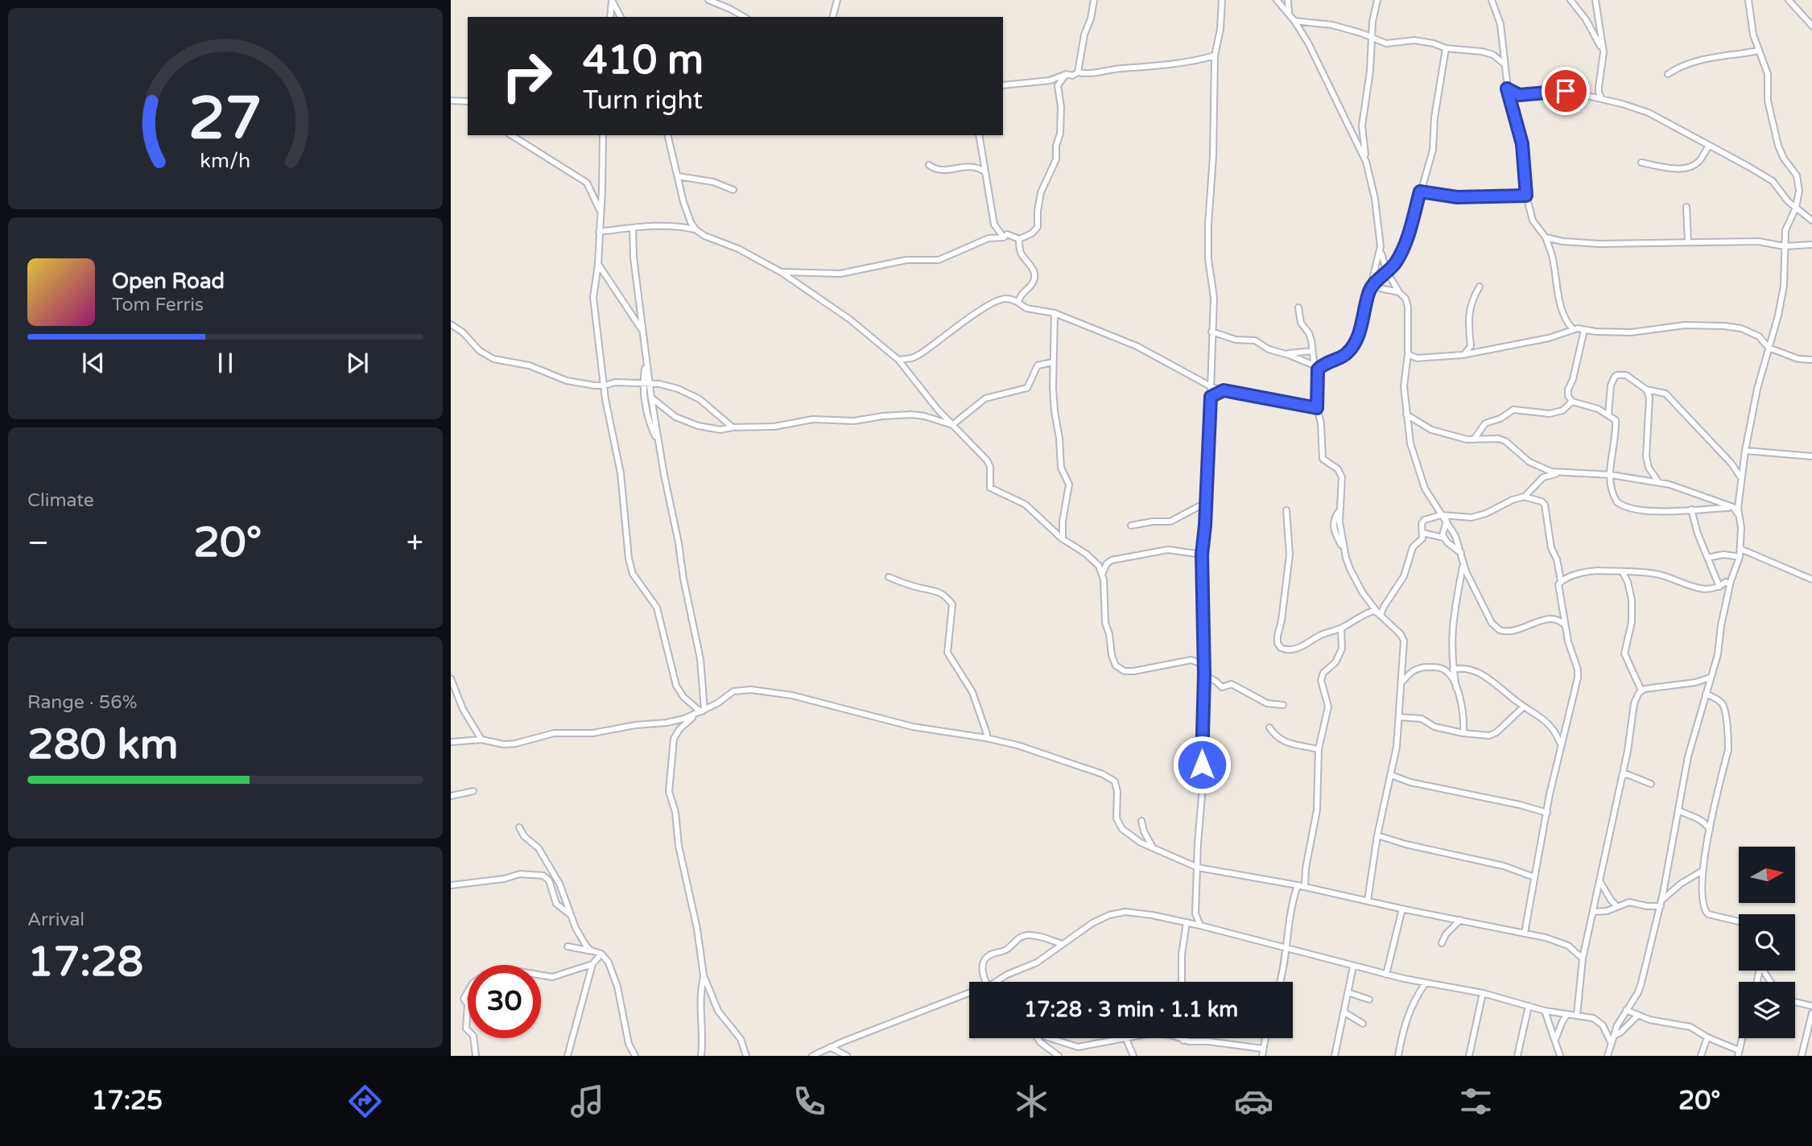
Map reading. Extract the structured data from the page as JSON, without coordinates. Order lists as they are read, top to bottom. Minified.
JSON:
{"north":"right","page":{"turn":["410 m","Turn right"],"song":["Open Road","Tom Ferris"],"tile":["Climate",["Range · 56%","280 km"],["Arrival","17:28"]],"heat":["−","20°","+"],"limit":"30","trip":"17:28 · 3 min · 1.1 km","tabs":["17:25","20°"],"gauge":["27","km/h"]}}
